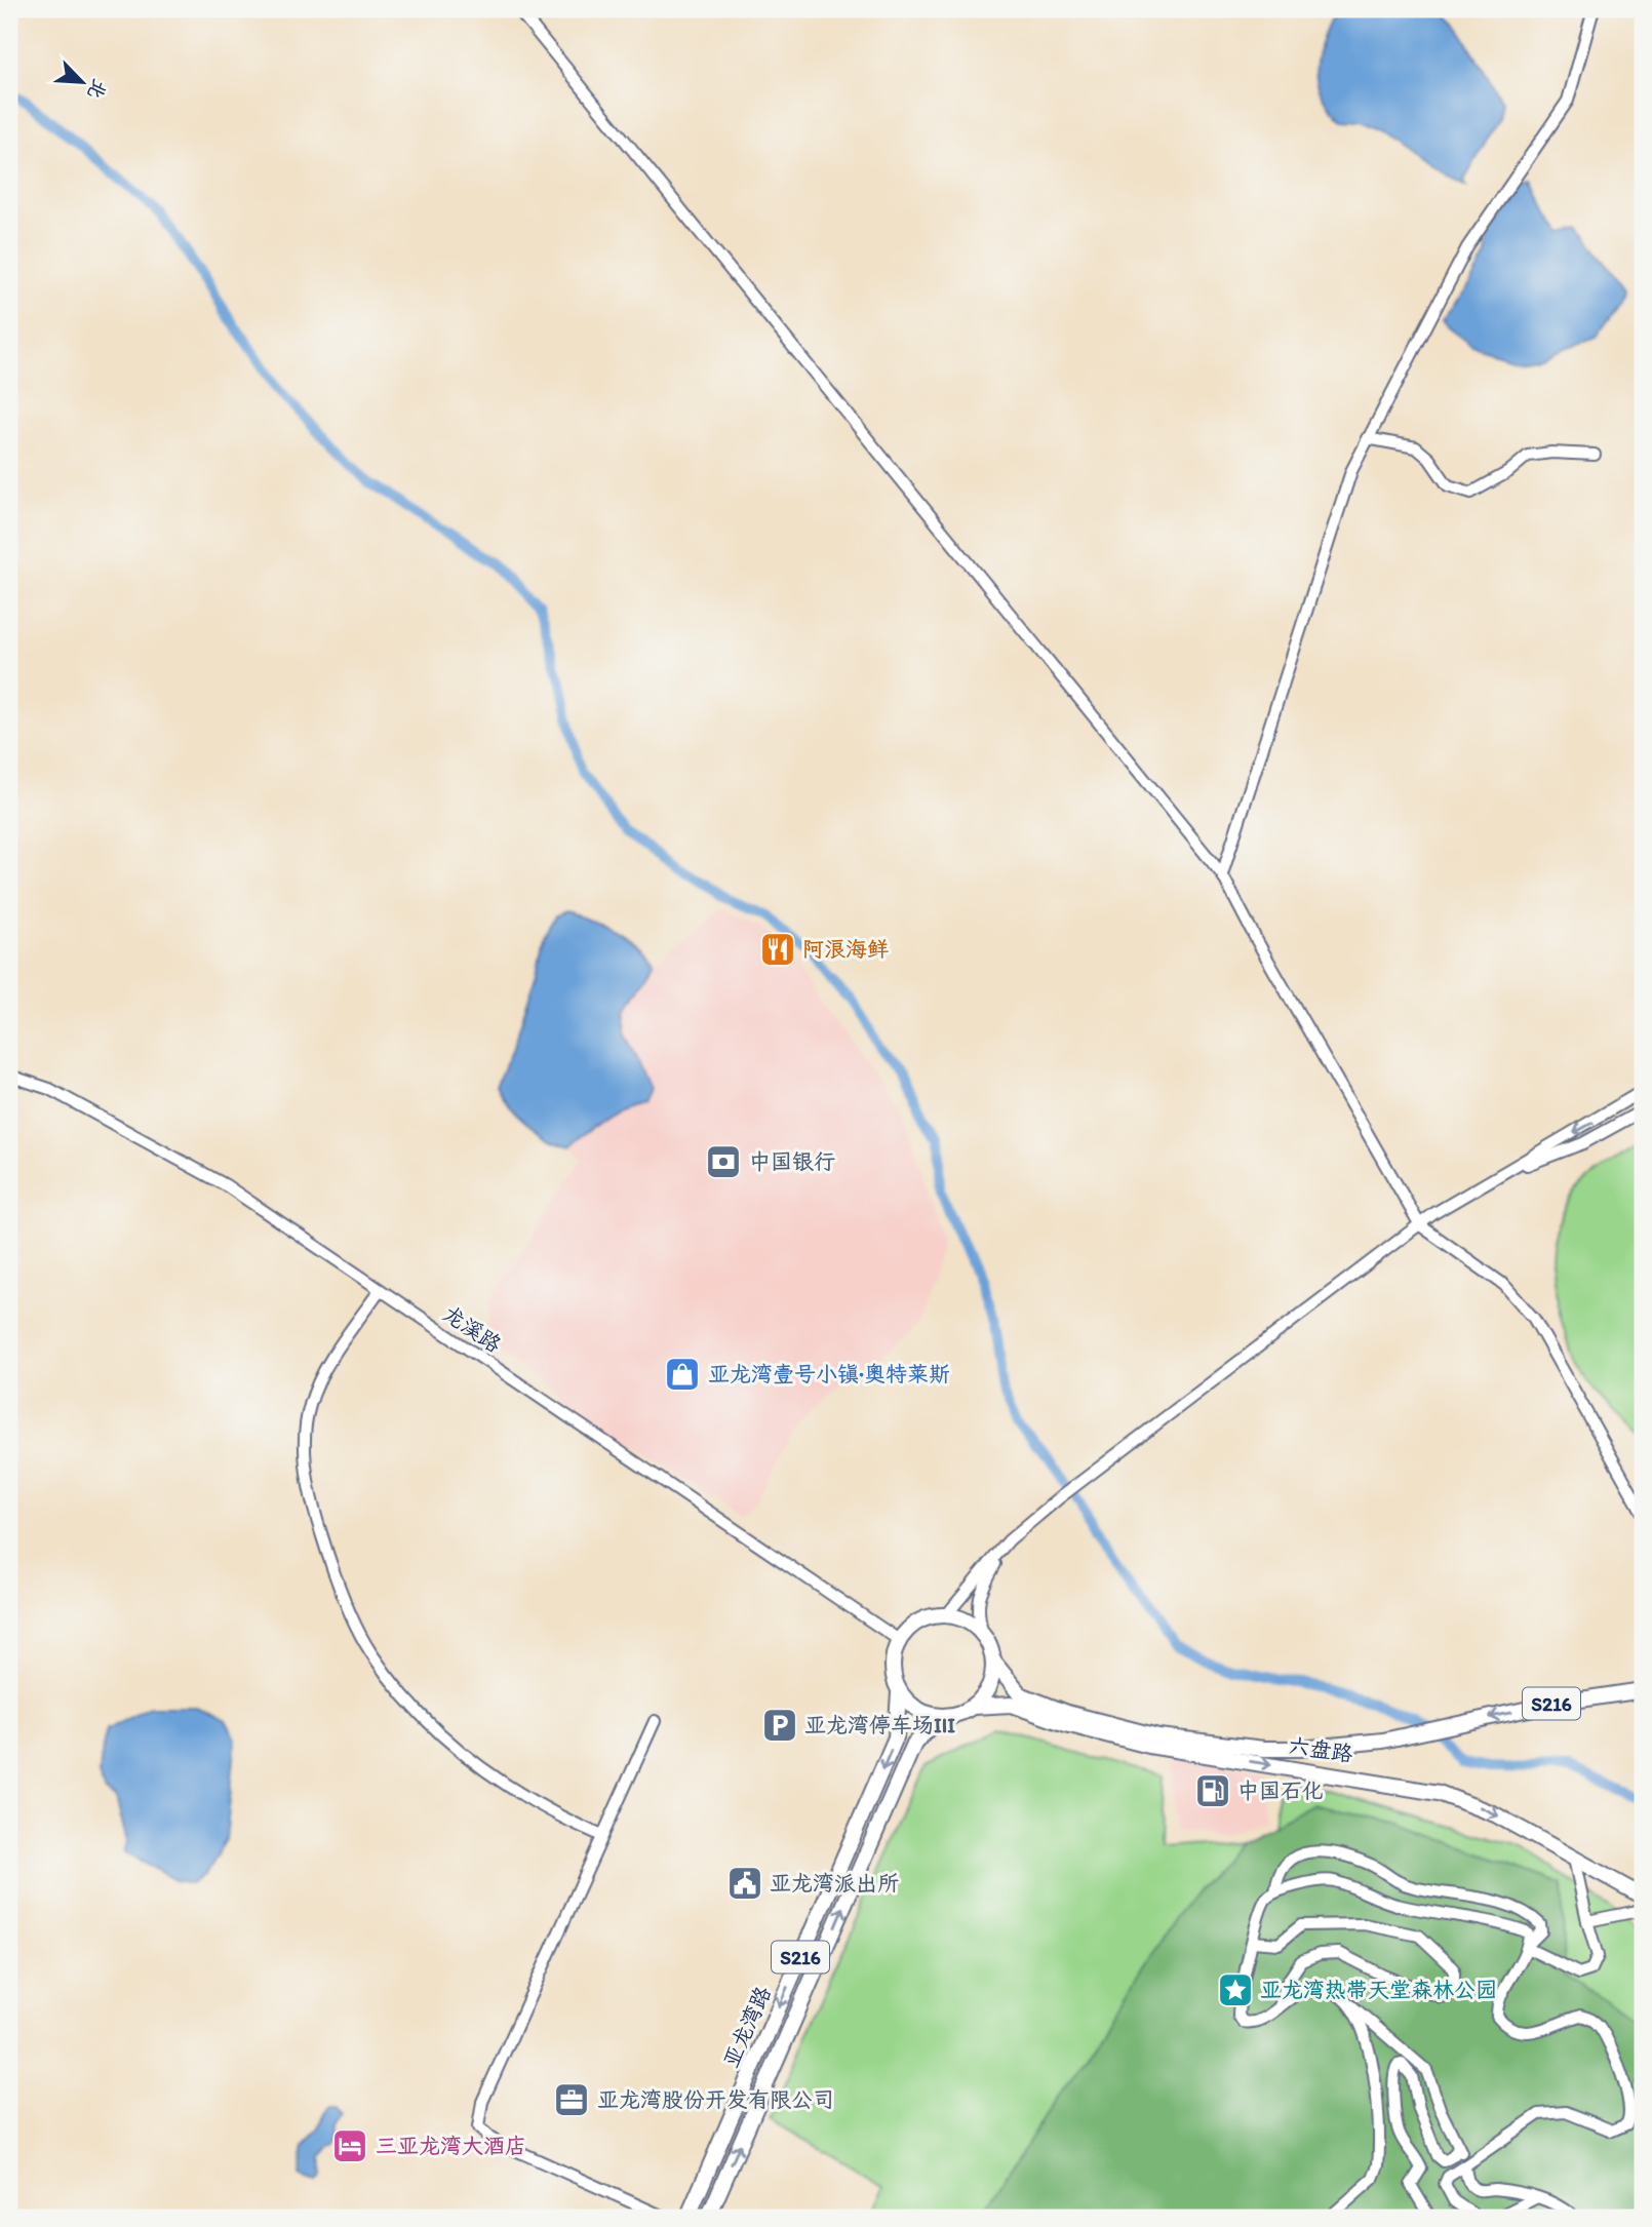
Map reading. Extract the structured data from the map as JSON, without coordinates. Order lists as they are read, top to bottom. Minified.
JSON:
{"streets":{"main road":["S216","六盘路","亚龙湾路"],"street":["龙溪路"]},"crossings":[["龙溪路","S216"],["龙溪路","六盘路"],["龙溪路","亚龙湾路"],["S216","六盘路"],["S216","亚龙湾路"],["六盘路","亚龙湾路"]],"places":{"restaurant":["阿浪海鲜"],"bank":["中国银行"],"shop":["亚龙湾壹号小镇·奥特莱斯"],"parking":["亚龙湾停车场III"],"fuel station":["中国石化"],"public building":["亚龙湾派出所"],"place":["亚龙湾热带天堂森林公园"],"office":["亚龙湾股份开发有限公司"],"hotel":["三亚龙湾大酒店"]},"north":"bottom right"}
